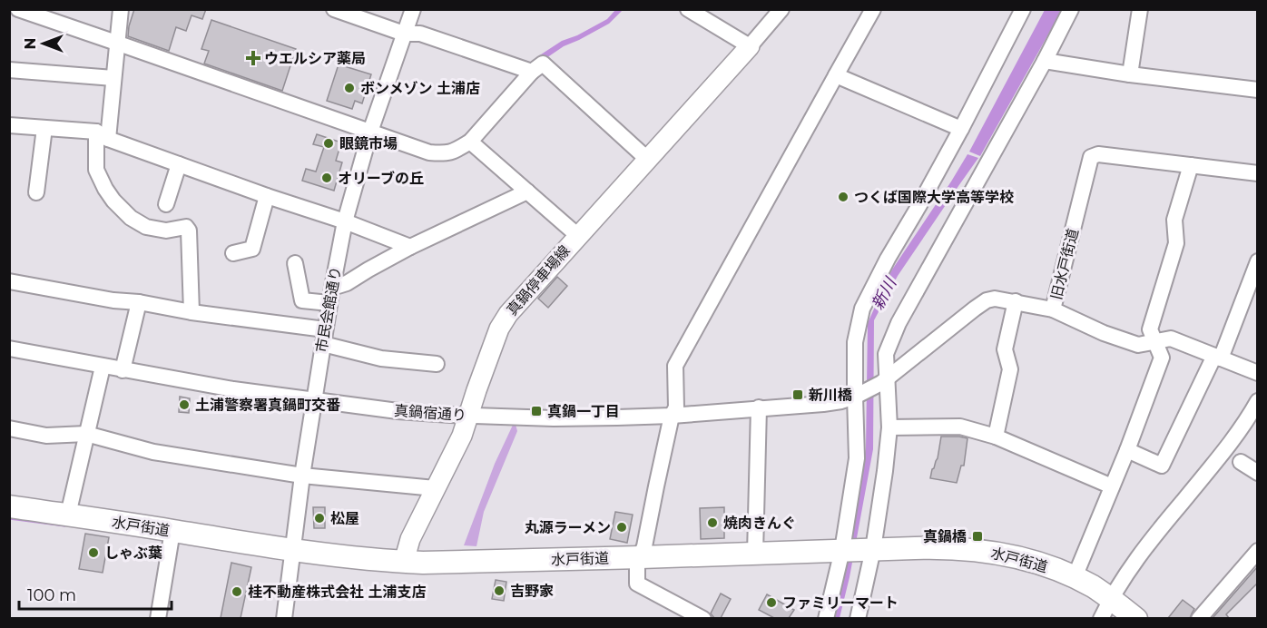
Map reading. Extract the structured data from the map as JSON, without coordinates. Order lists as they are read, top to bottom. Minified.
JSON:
{"streets":{"highway":["水戸街道"],"main road":["真鍋停車場線"],"street":["旧水戸街道","市民会館通り","真鍋宿通り"]},"crossings":[["旧水戸街道","真鍋宿通り"],["真鍋停車場線","真鍋宿通り"],["真鍋停車場線","水戸街道"],["市民会館通り","真鍋宿通り"],["市民会館通り","水戸街道"]],"water":["新川"],"places":{"health":["ウエルシア薬局"],"other":["ボンメゾン 土浦店","眼鏡市場","オリーブの丘","つくば国際大学高等学校","土浦警察署真鍋町交番","松屋","焼肉きんぐ","丸源ラーメン","しゃぶ葉","吉野家","桂不動産株式会社 土浦支店","ファミリーマート"],"transit":["新川橋","真鍋一丁目","真鍋橋"]},"scale_bar":"100 m","north":"left"}
